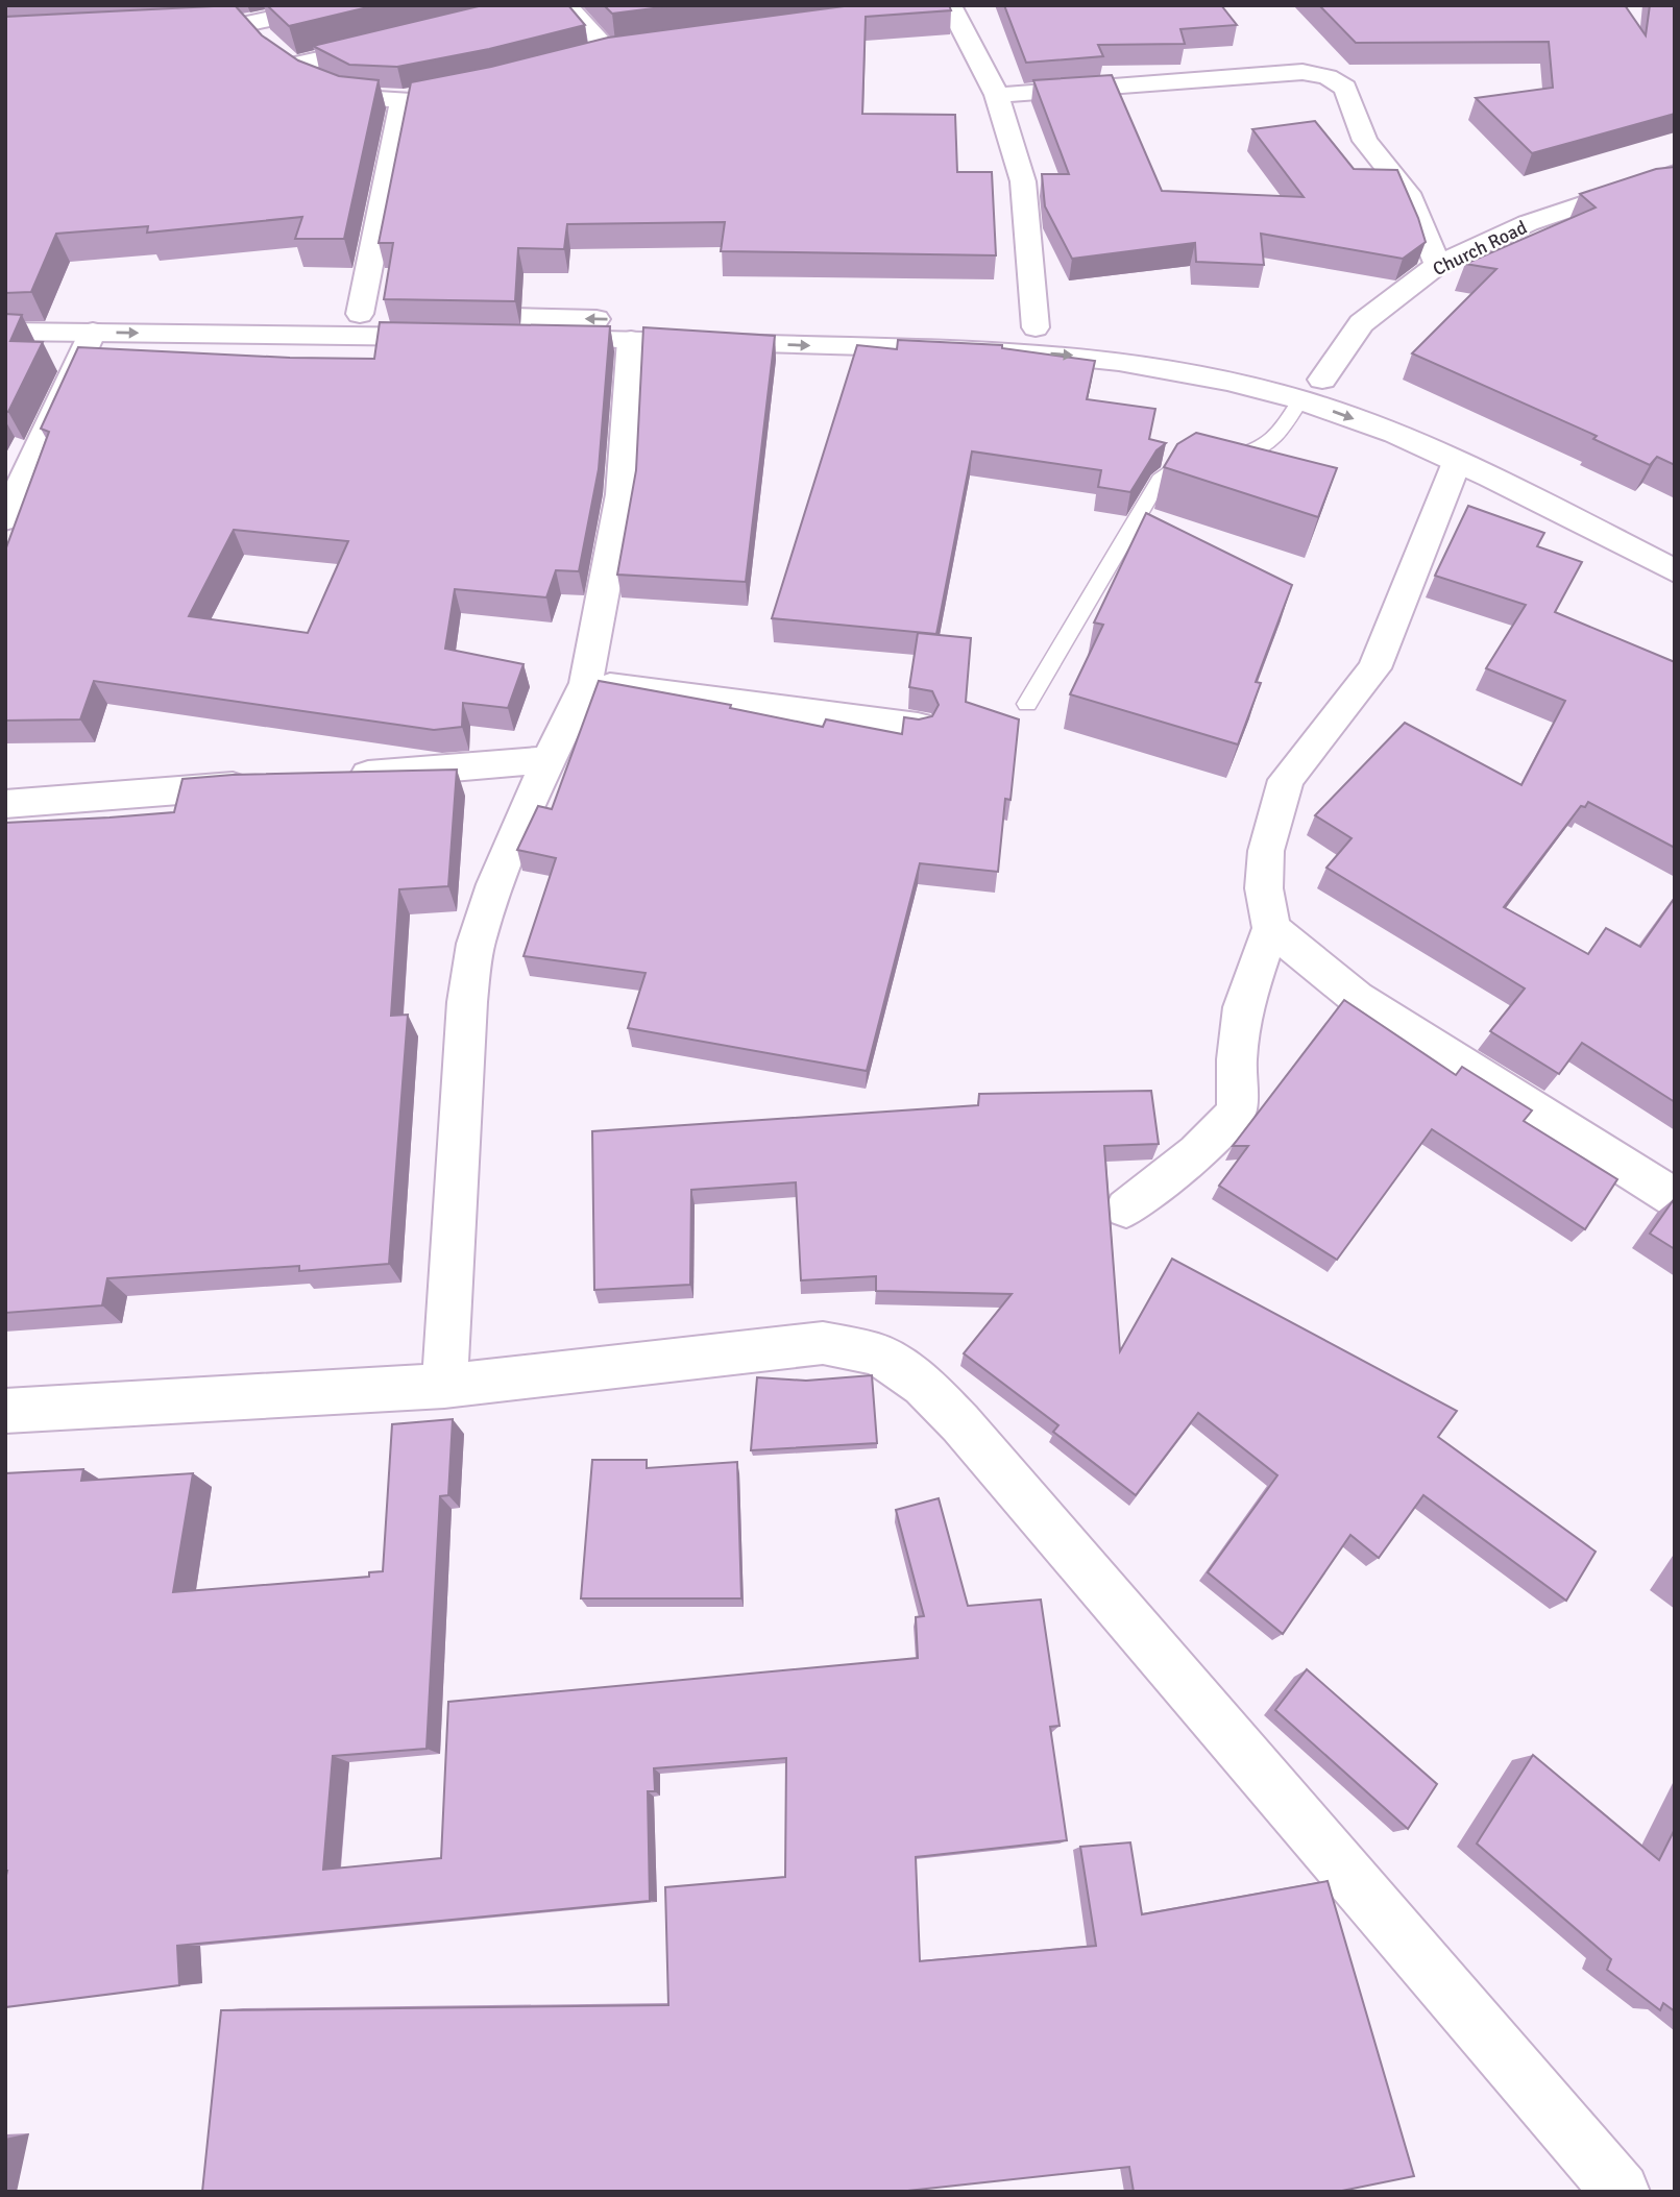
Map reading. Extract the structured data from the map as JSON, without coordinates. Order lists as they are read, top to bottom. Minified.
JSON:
{"streets":{"street":["Church Road"]}}
